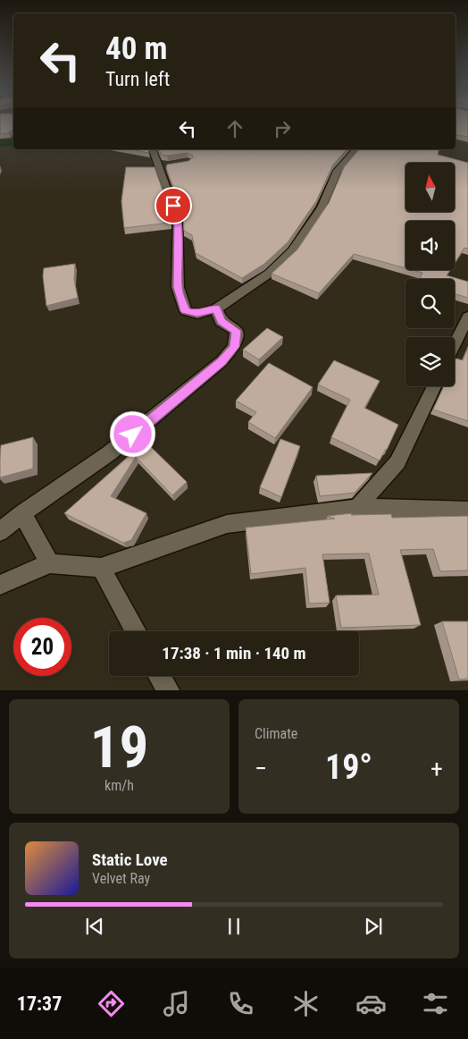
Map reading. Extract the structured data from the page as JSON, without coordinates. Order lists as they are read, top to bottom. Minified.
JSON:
{"north":"top","page":{"turn":["40 m","Turn left"],"limit":"20","trip":"17:38 · 1 min · 140 m","tile":[["19","km/h"],"Climate"],"heat":["−","19°","+"],"song":["Static Love","Velvet Ray"],"tabs":"17:37"}}
